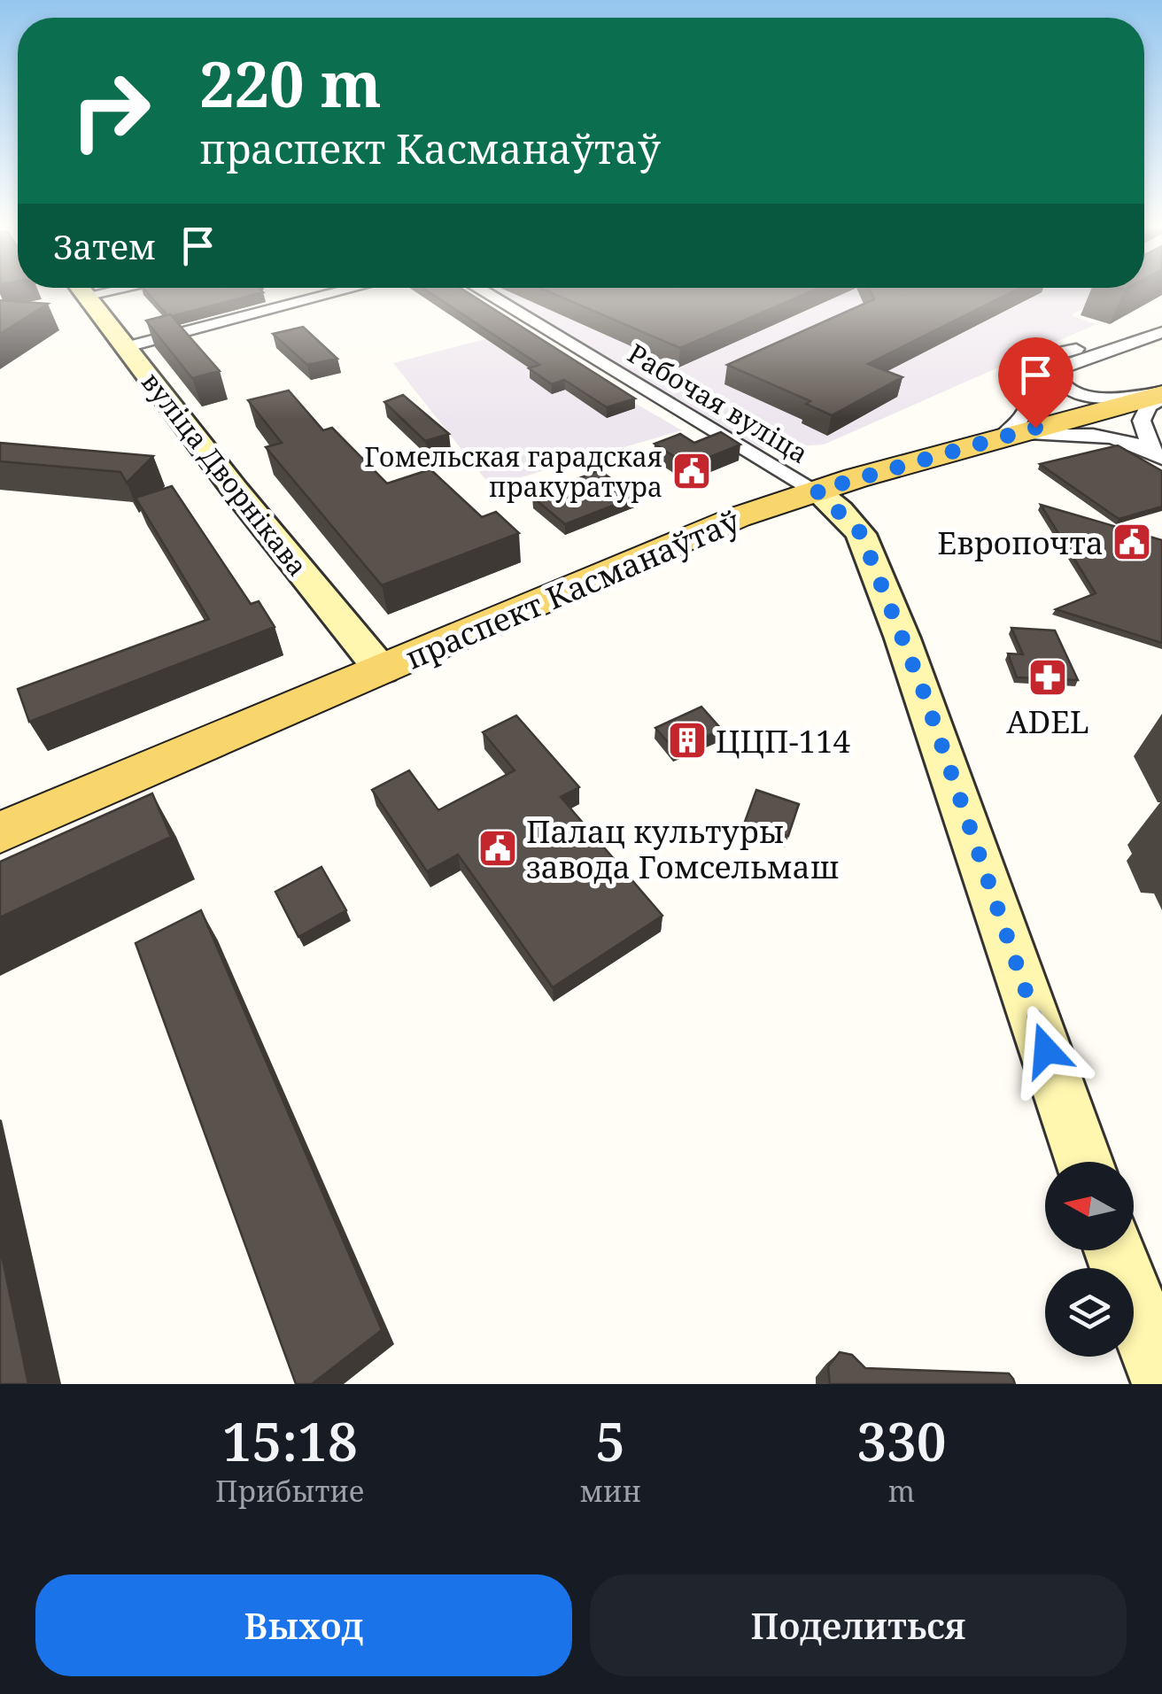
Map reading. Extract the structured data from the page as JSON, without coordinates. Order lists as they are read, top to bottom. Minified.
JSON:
{"streets":{"main road":["праспект Касманаўтаў"],"street":["Рабочая вуліца","вуліца Дворнікава"]},"crossings":[["Рабочая вуліца","праспект Касманаўтаў"],["вуліца Дворнікава","праспект Касманаўтаў"]],"places":{"public building":["Гомельская гарадская пракуратура","Европочта","Палац культуры завода Гомсельмаш"],"pharmacy":["ADEL"],"building":["ЦЦП-114"]},"north":"left","page":{"turn":["220 m","праспект Касманаўтаў"],"then":"Затем","eta":["15:18","Прибытие","5","мин","330","m"],"buttons":["Выход","Поделиться"]}}
